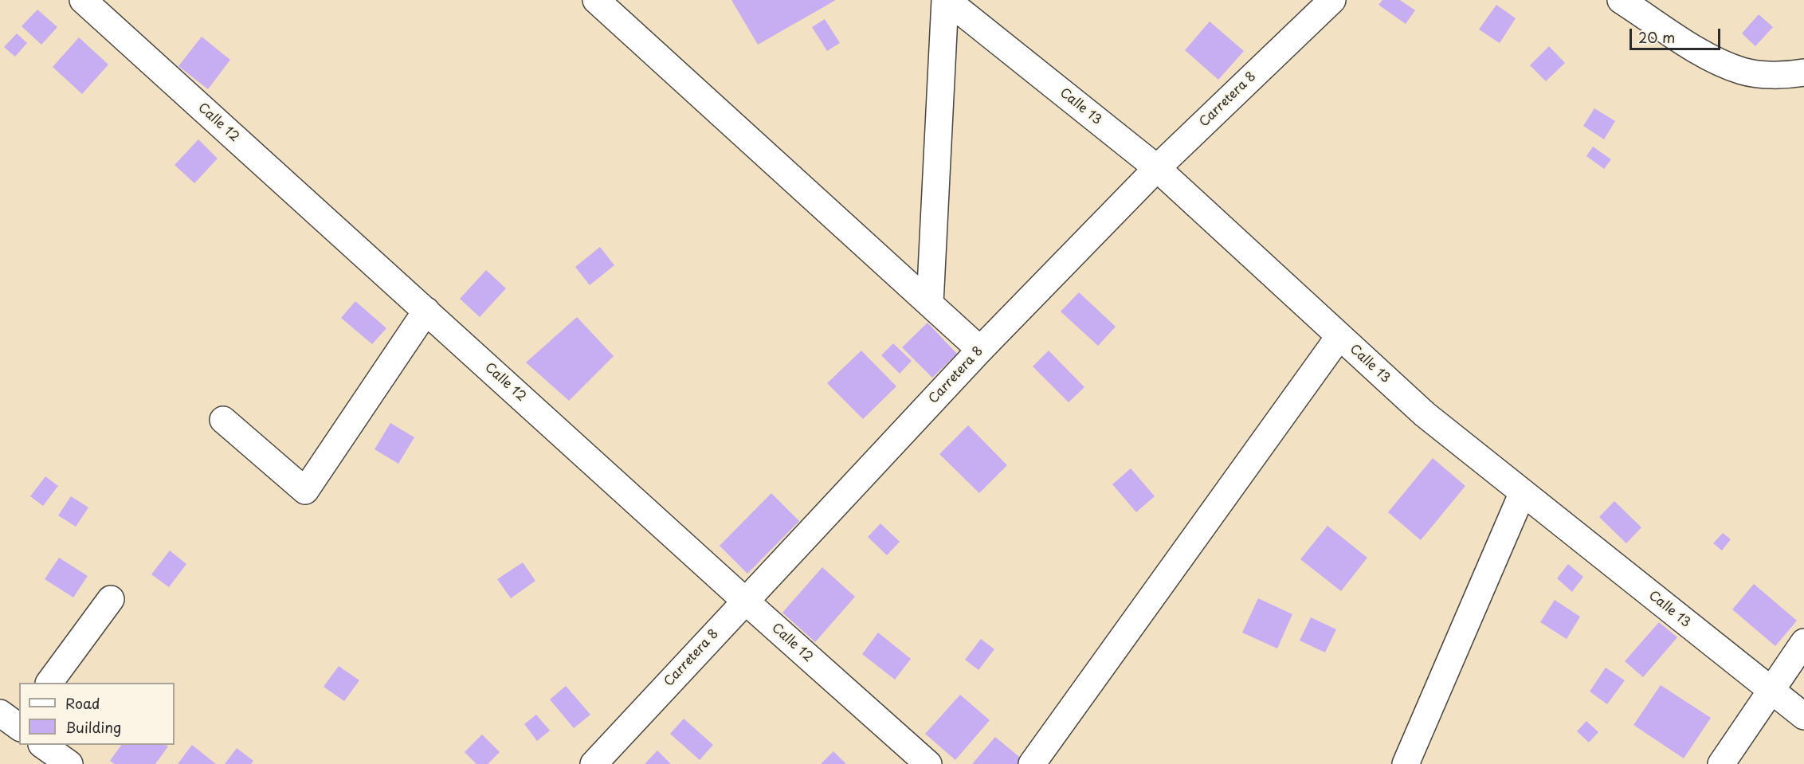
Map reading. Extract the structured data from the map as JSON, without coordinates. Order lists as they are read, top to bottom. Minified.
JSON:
{"streets":{"street":["Carretera 8","Calle 13","Calle 12"]},"crossings":[["Carretera 8","Calle 13"],["Carretera 8","Calle 12"]],"legend":["Road","Building"],"scale_bar":"20 m"}
